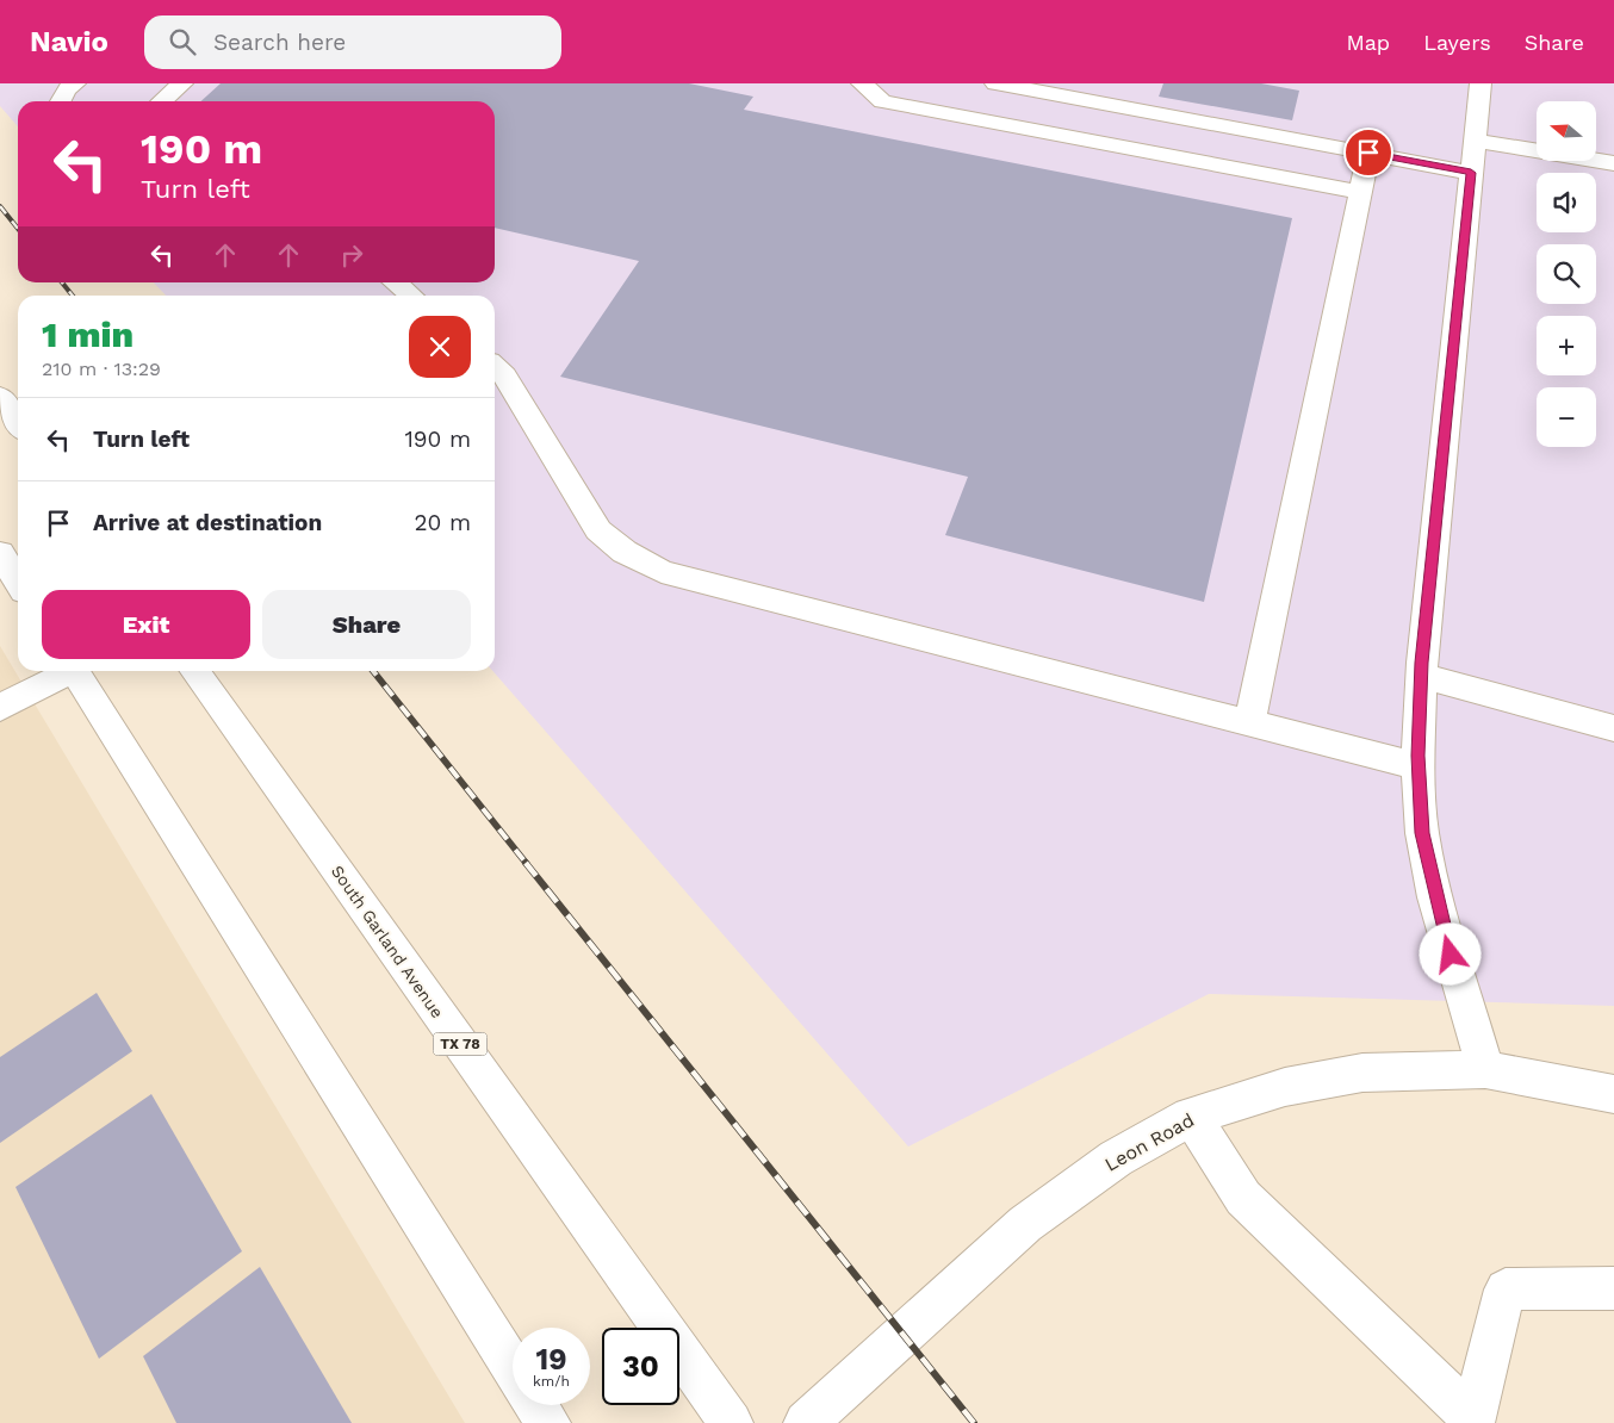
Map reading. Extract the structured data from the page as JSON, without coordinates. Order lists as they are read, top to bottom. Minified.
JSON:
{"streets":{"street":["South Garland Avenue","TX 78","Leon Road"]},"north":"left","page":{"header":"Navio","search":"Search here","nav":["Map","Layers","Share"],"map_buttons":["+","−"],"turn":["190 m","Turn left"],"heading":["1 min","210 m · 13:29"],"list":[{"name":"Turn left","value":"190 m"},{"name":"Arrive at destination","value":"20 m"}],"buttons":["Exit","Share"],"speed":"19 km/h","limit":"30"}}
